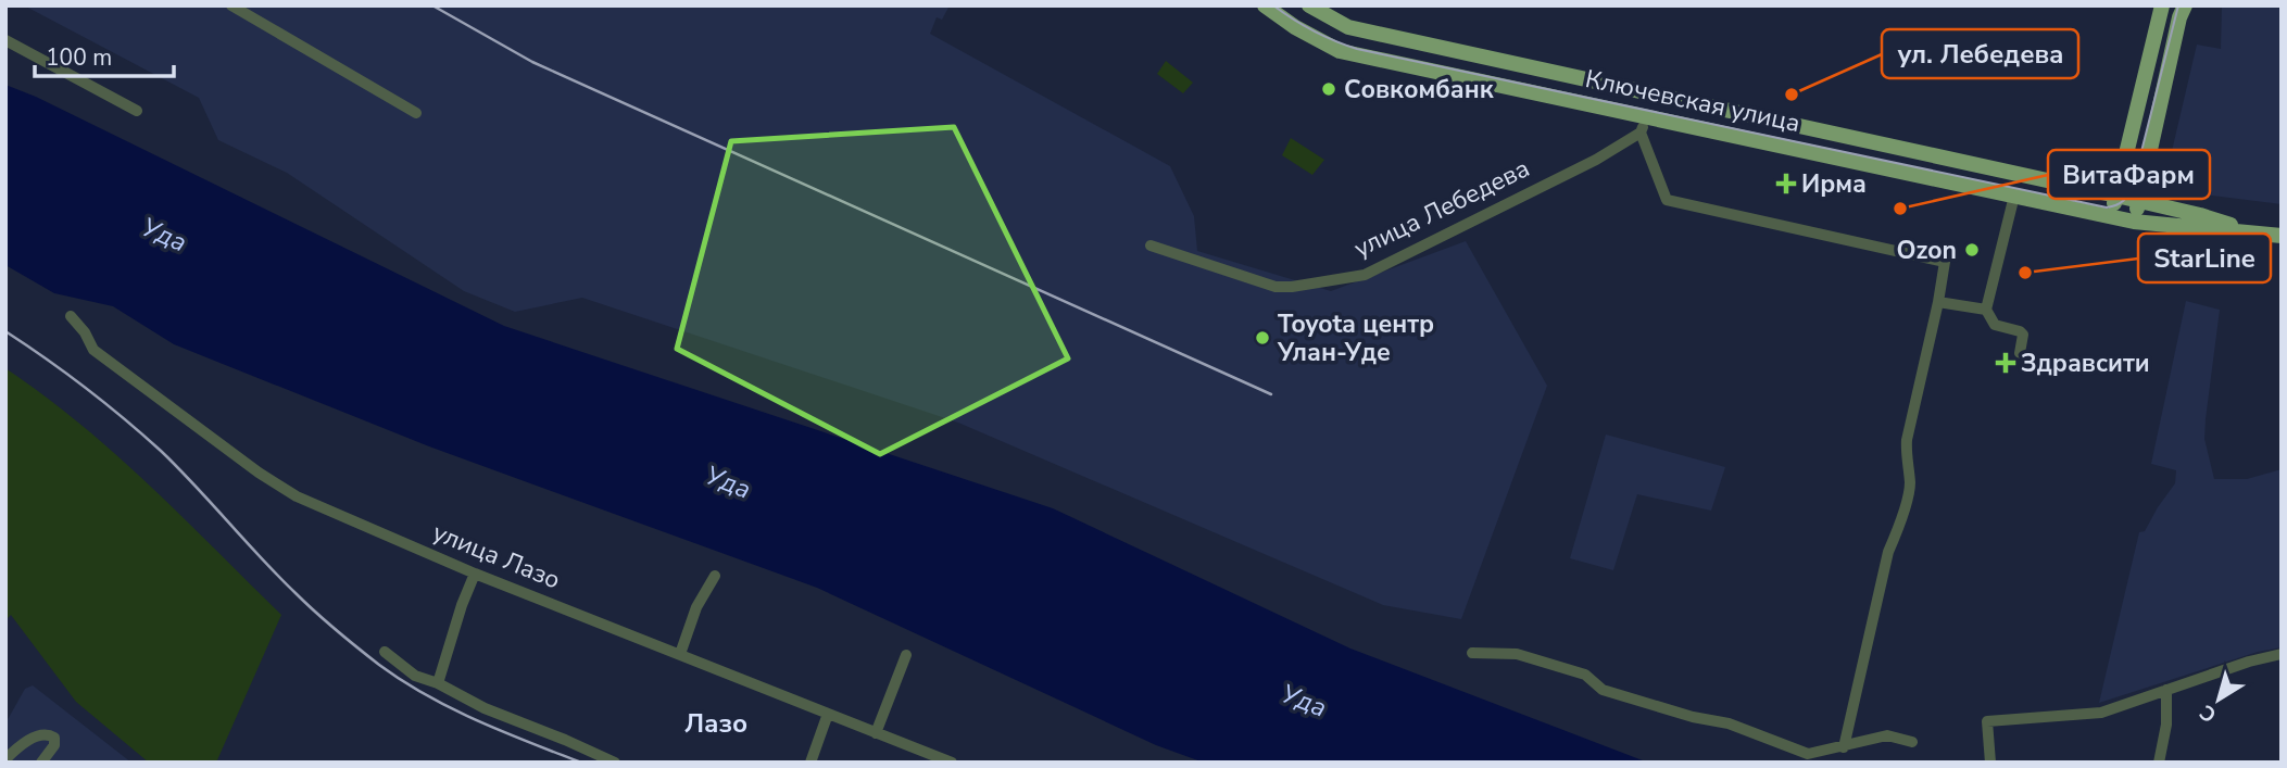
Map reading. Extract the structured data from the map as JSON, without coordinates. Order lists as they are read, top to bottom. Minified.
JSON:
{"streets":{"main road":["Ключевская улица"],"street":["улица Лебедева","улица Лазо"]},"crossings":[["Ключевская улица","улица Лебедева"]],"districts":["Лазо"],"water":["Уда"],"places":{"other":["Совкомбанк","ул. Лебедева","ВитаФарм","Ozon","StarLine","Toyota центр Улан-Уде"],"health":["Ирма","Здравсити"]},"scale_bar":"100 m","north":"bottom left"}
